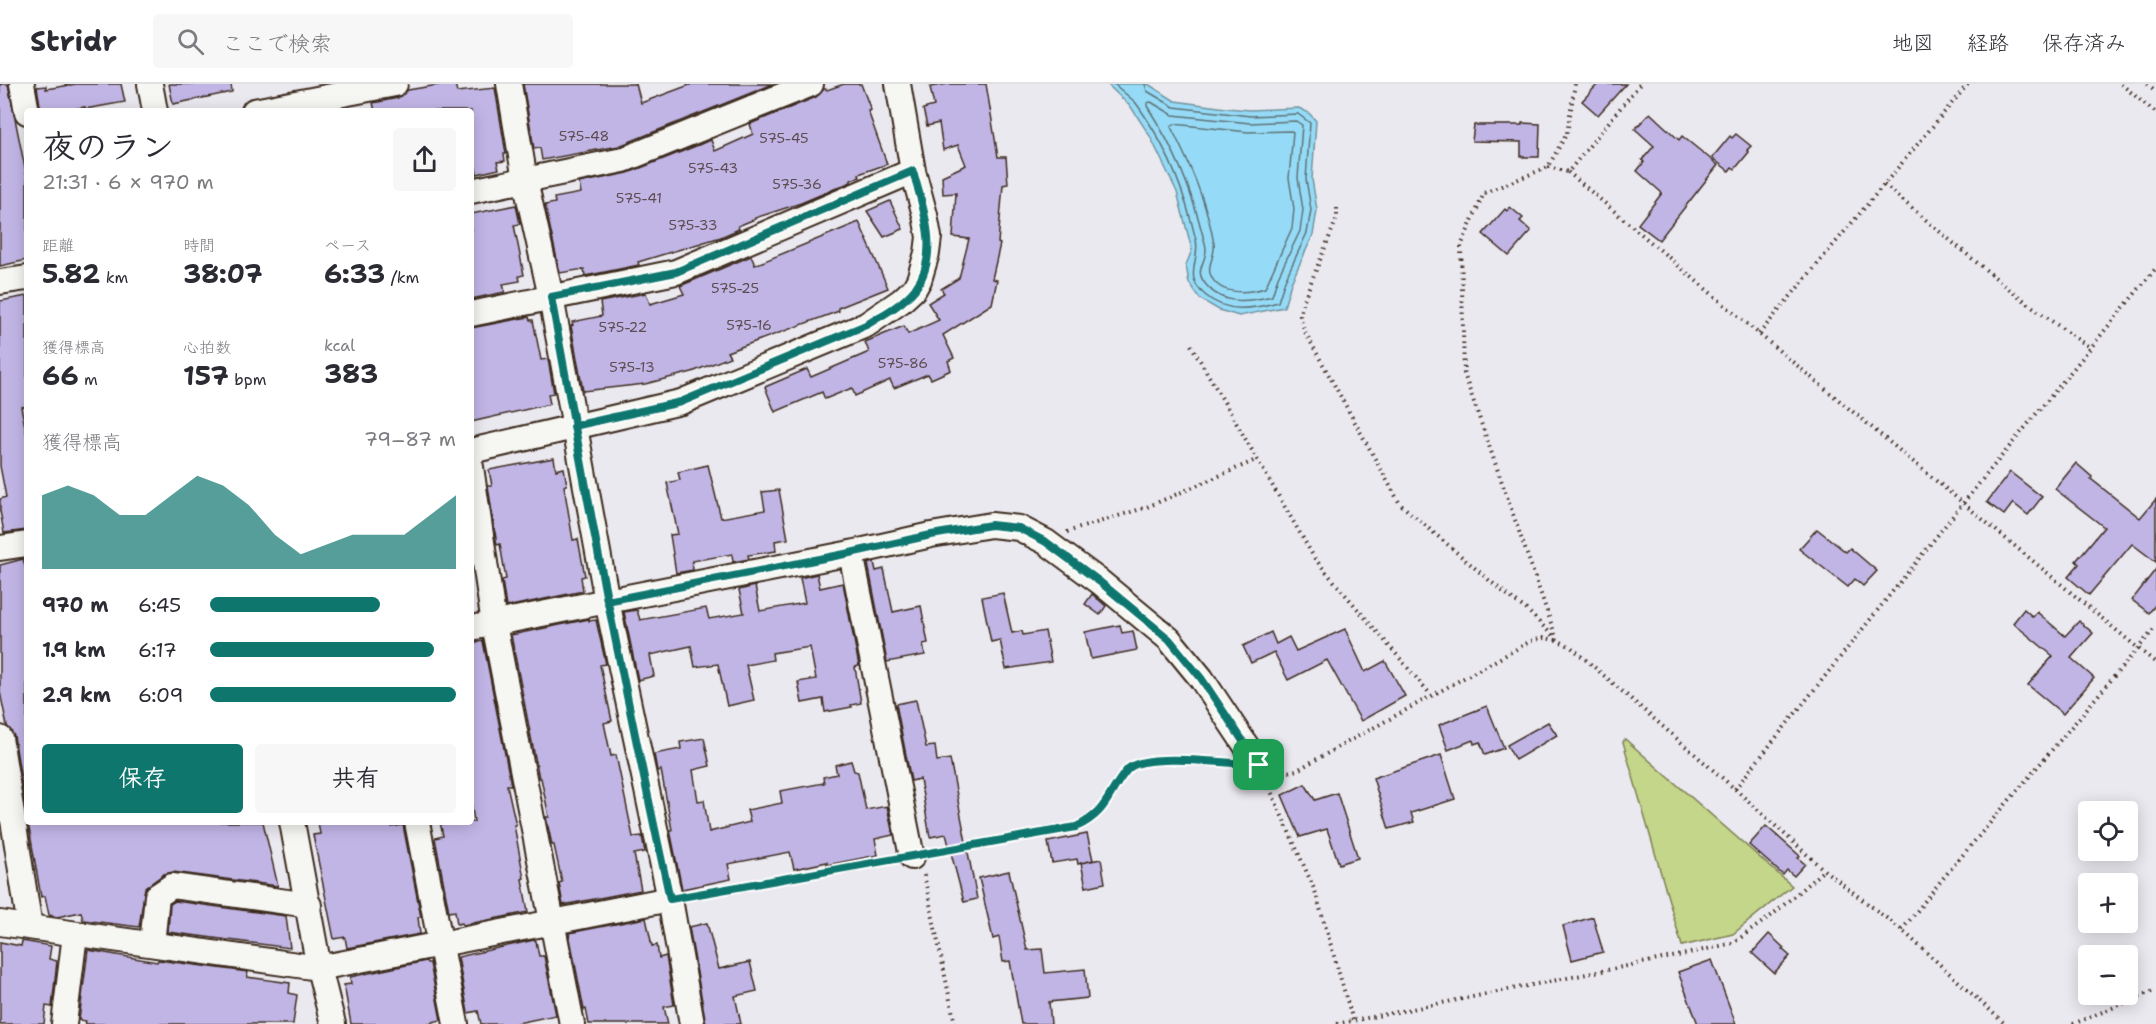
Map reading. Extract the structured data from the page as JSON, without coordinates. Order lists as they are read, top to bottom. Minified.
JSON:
{"house_numbers":["575-48","575-45","575-43","575-36","575-41","575-33","575-25","575-16","575-22","575-86","575-13"],"page":{"header":"Stridr","search":"ここで検索","nav":["地図","経路","保存済み"],"heading":["夜のラン","21:31 · 6 × 970 m"],"stats":[["距離","5.82 km"],["時間","38:07"],["ペース","6:33 /km"],["獲得標高","66 m"],["心拍数","157 bpm"],["kcal","383"]],"chart":["獲得標高","79–87 m"],"list":[{"name":"970 m","note":"6:45"},{"name":"1.9 km","note":"6:17"},{"name":"2.9 km","note":"6:09"}],"buttons":["保存","共有"],"map_buttons":["+","−"]}}
